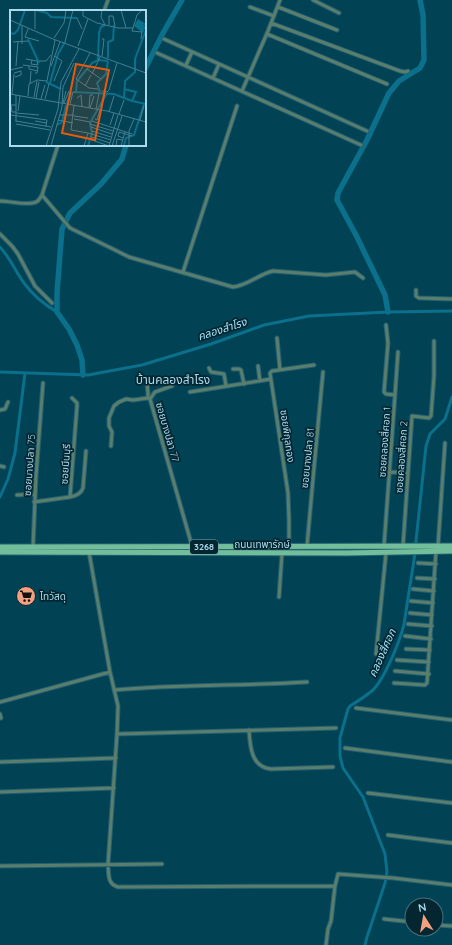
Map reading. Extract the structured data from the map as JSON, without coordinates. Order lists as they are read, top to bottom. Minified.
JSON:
{"streets":{"main road":["ถนนเทพารักษ์","3268"],"street":["ซอยบางปลา 77","ซอยพิกุลทอง","ซอยคลองสี่ศอก 1","ซอยคลองสี่ศอก 2","ซอยบางปลา 81","ซอยมีนบุรี","ซอยบางปลา 75"]},"crossings":[["ซอยบางปลา 77","ถนนเทพารักษ์"],["ซอยพิกุลทอง","ถนนเทพารักษ์"],["ซอยคลองสี่ศอก 1","ถนนเทพารักษ์"],["ซอยคลองสี่ศอก 2","ถนนเทพารักษ์"],["ซอยบางปลา 81","ถนนเทพารักษ์"],["ซอยมีนบุรี","ซอยบางปลา 75"],["ซอยบางปลา 75","ถนนเทพารักษ์"]],"districts":["บ้านคลองสำโรง"],"water":["คลองสำโรง","คลองสี่ศอก"],"places":{"supermarket":["ไทวัสดุ"]},"north":"top"}
